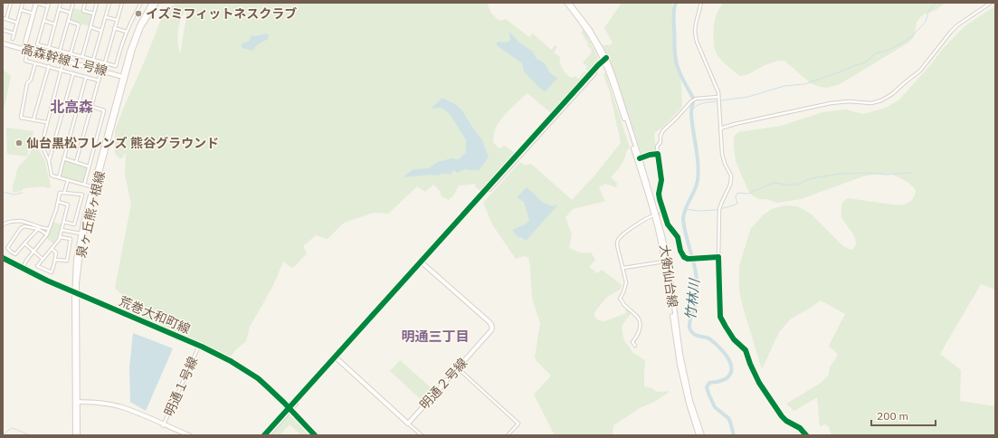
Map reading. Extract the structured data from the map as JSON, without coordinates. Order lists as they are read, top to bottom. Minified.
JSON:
{"streets":{"main road":["高森幹線１号線","泉ヶ丘熊ヶ根線","大衡仙台線","荒巻大和町線","明通２号線"],"street":["明通１号線"]},"crossings":[["高森幹線１号線","泉ヶ丘熊ヶ根線"],["泉ヶ丘熊ヶ根線","荒巻大和町線"],["荒巻大和町線","明通１号線"]],"districts":["北高森","明通三丁目"],"water":["竹林川"],"places":["イズミフィットネスクラブ","仙台黒松フレンズ 熊谷グラウンド"],"scale_bar":"200 m"}
